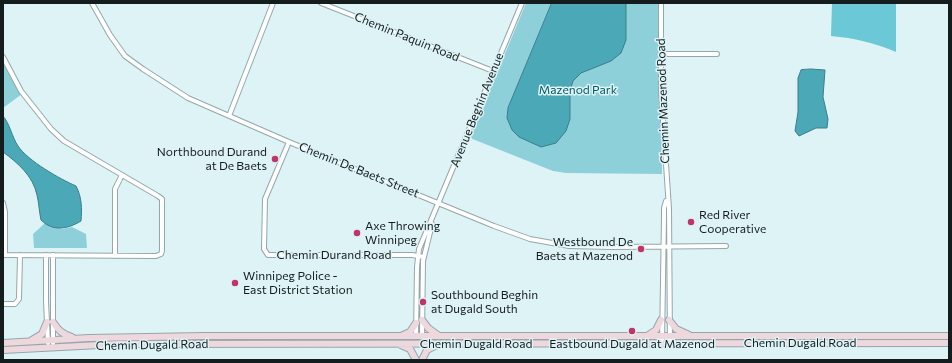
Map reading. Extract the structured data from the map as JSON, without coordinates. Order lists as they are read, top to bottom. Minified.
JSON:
{"streets":{"main road":["Chemin Dugald Road"],"street":["Chemin Paquin Road","Chemin Mazenod Road","Avenue Beghin Avenue","Chemin De Baets Street","Chemin Durand Road"]},"crossings":[["Chemin Paquin Road","Avenue Beghin Avenue"],["Chemin Mazenod Road","Chemin De Baets Street"],["Chemin Mazenod Road","Chemin Dugald Road"],["Avenue Beghin Avenue","Chemin De Baets Street"],["Avenue Beghin Avenue","Chemin Durand Road"],["Avenue Beghin Avenue","Chemin Dugald Road"],["Chemin De Baets Street","Chemin Durand Road"]],"parks":["Mazenod Park"],"places":["Northbound Durand at De Baets","Red River Cooperative","Axe Throwing Winnipeg","Westbound De Baets at Mazenod","Winnipeg Police - East District Station","Southbound Beghin at Dugald South","Eastbound Dugald at Mazenod"]}
